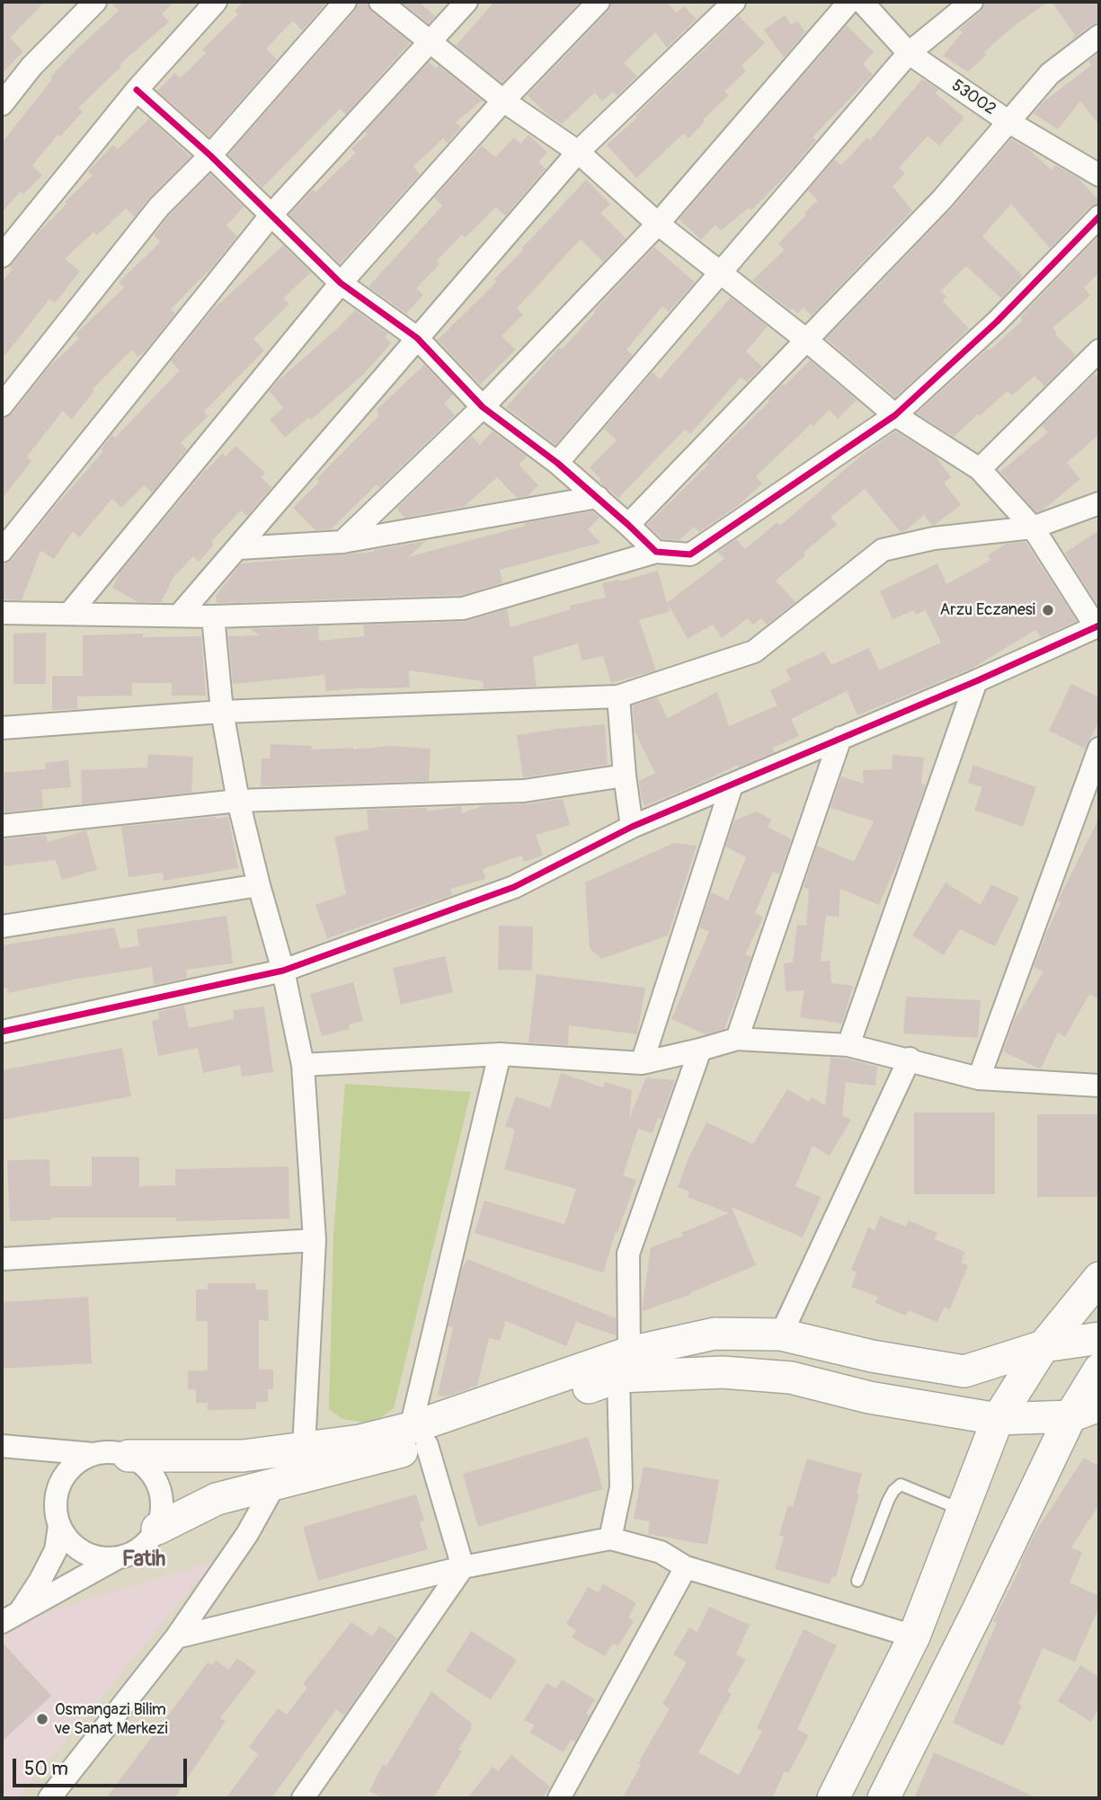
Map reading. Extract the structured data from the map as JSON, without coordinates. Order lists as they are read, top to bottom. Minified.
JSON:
{"streets":{"street":["53002"]},"districts":["Fatih"],"places":["Arzu Eczanesi","Osmangazi Bilim ve Sanat Merkezi"],"scale_bar":"50 m"}
